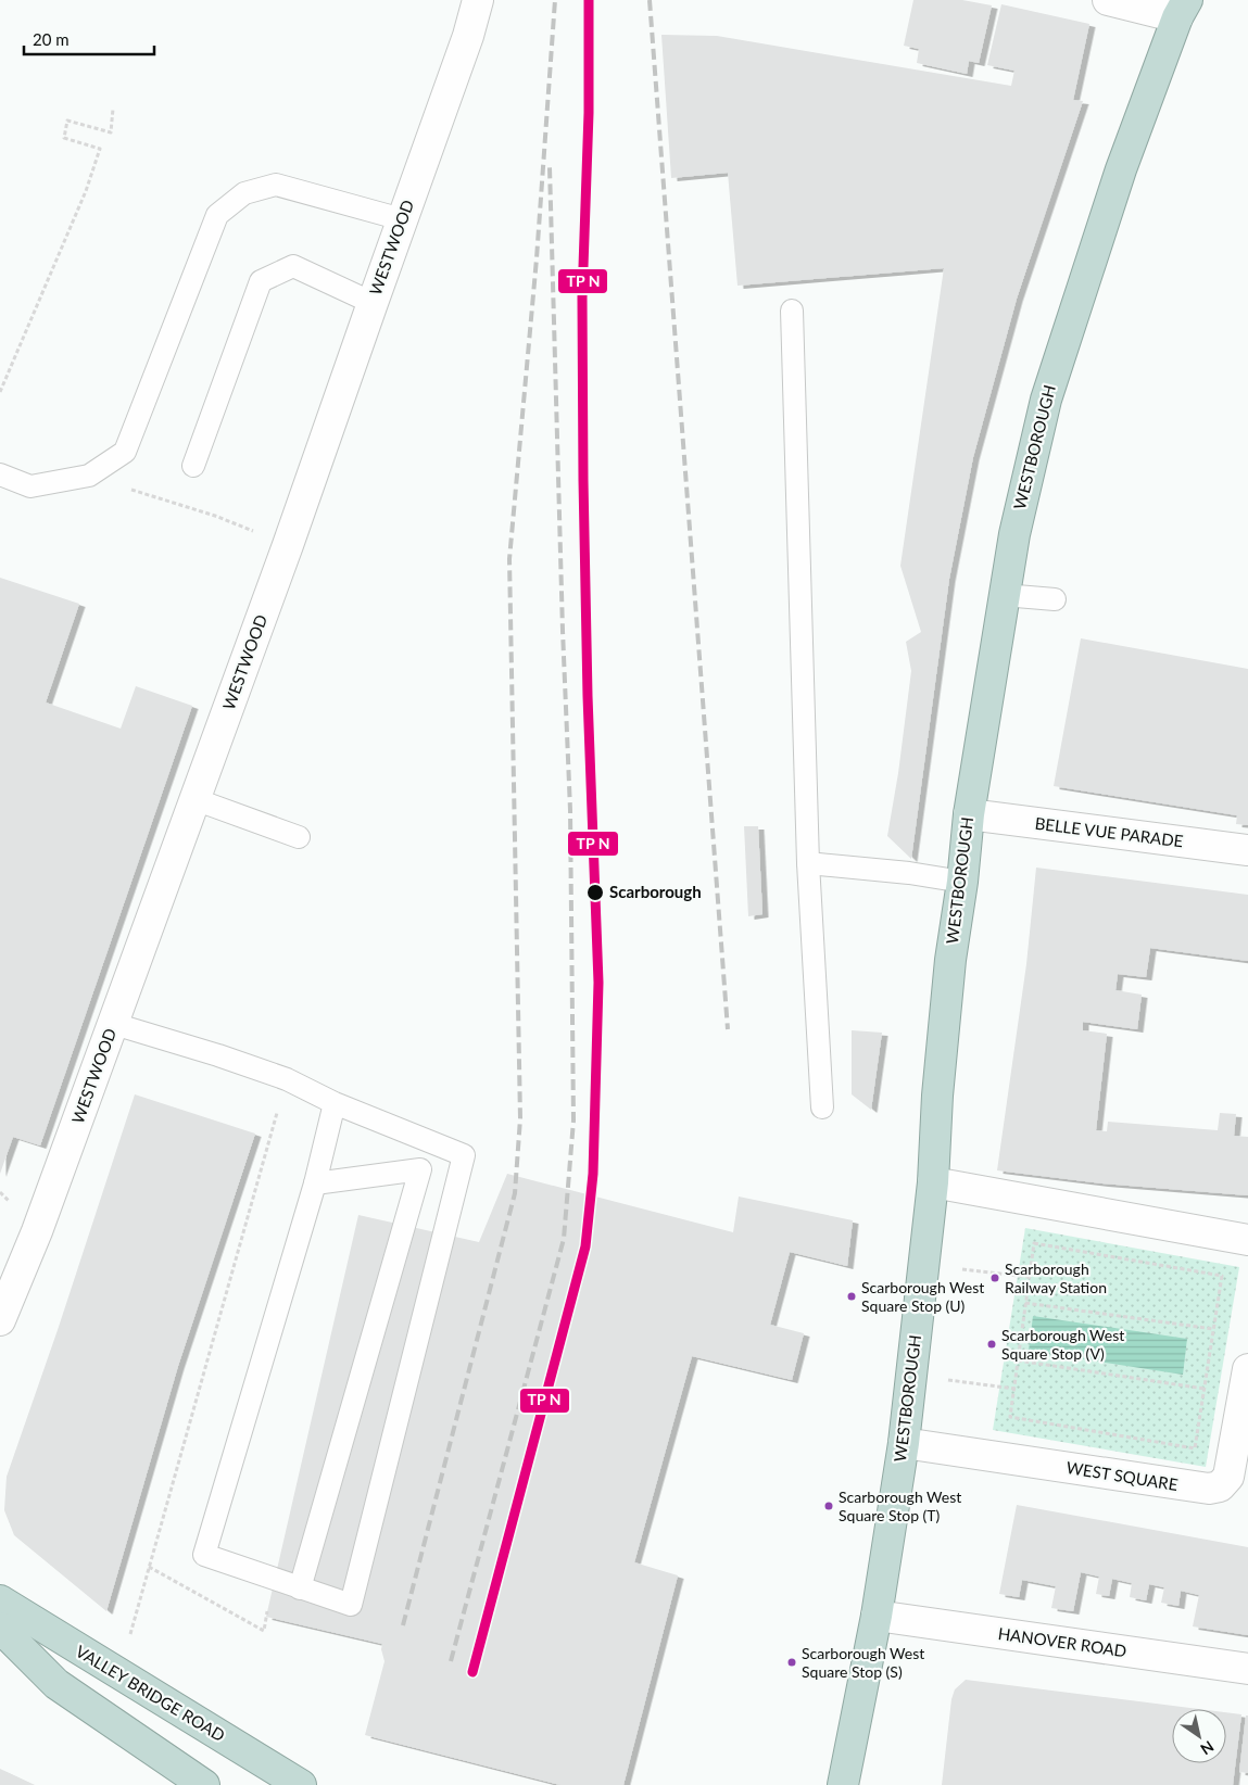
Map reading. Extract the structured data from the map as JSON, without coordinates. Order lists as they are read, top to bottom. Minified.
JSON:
{"streets":{"highway":["WESTBOROUGH","VALLEY BRIDGE ROAD"],"street":["WESTWOOD","BELLE VUE PARADE","WEST SQUARE","HANOVER ROAD"]},"crossings":[["WESTBOROUGH","BELLE VUE PARADE"],["WESTBOROUGH","WEST SQUARE"],["WESTBOROUGH","HANOVER ROAD"]],"places":["Scarborough","Scarborough Railway Station","Scarborough West Square Stop (U)","Scarborough West Square Stop (V)","Scarborough West Square Stop (T)","Scarborough West Square Stop (S)"],"scale_bar":"20 m","north":"bottom right"}
